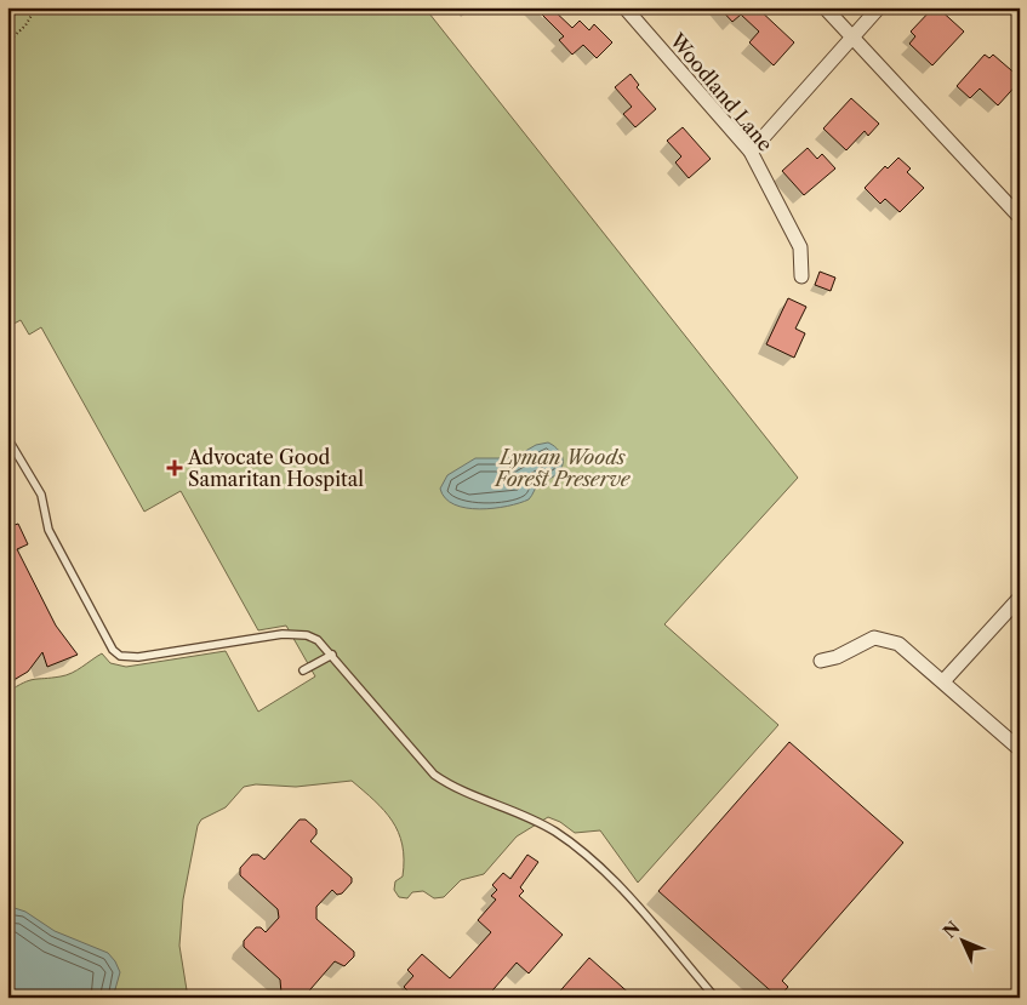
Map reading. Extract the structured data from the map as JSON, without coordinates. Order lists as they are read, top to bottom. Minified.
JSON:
{"streets":{"street":["Woodland Lane"]},"parks":["Lyman Woods Forest Preserve"],"places":{"health":["Advocate Good Samaritan Hospital"]},"north":"top left"}
